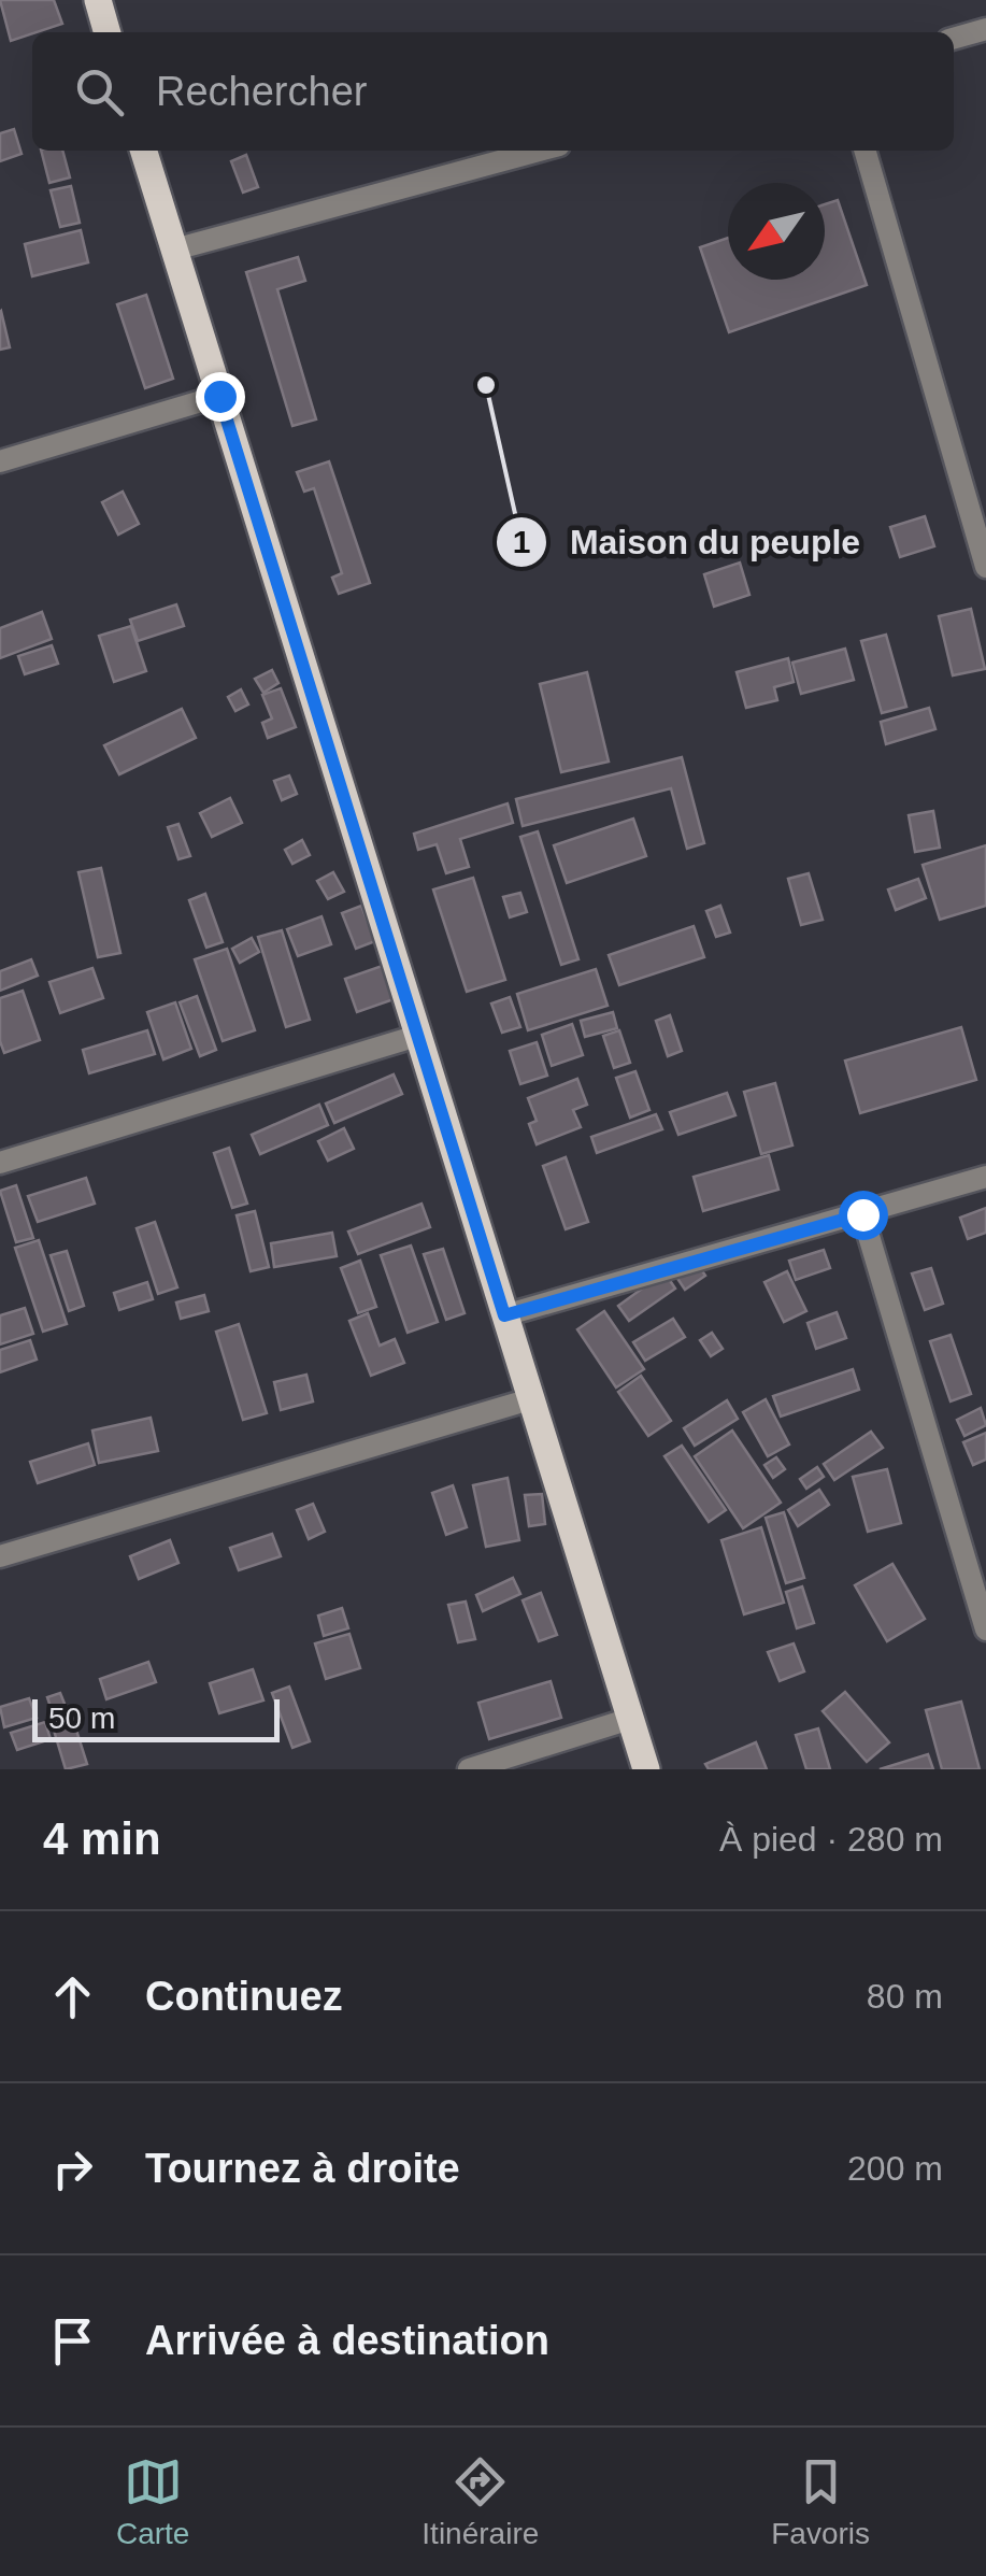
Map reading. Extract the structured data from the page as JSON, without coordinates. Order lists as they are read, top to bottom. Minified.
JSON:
{"places":["Maison du peuple"],"scale_bar":"50 m","north":"bottom left","page":{"search":"Rechercher","scale":"50 m","heading":["4 min","À pied · 280 m"],"list":[["Continuez","80 m"],["Tournez à droite","200 m"],"Arrivée à destination"],"nav":["Carte","Itinéraire","Favoris"]}}
